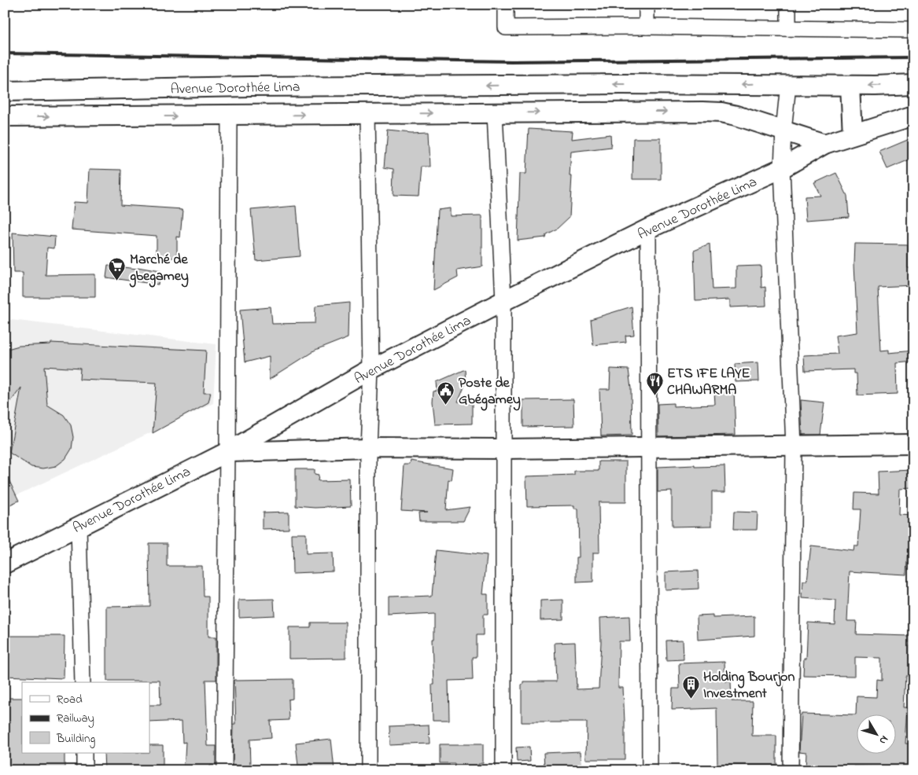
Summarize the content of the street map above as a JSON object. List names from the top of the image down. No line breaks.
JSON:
{"streets":{"main road":["Avenue Dorothée Lima"]},"places":{"supermarket":["Marché de gbegamey"],"restaurant":["ETS IFE LAYE CHAWARMA"],"public building":["Poste de Gbégamey"],"building":["Holding Bourjon Investment"]},"legend":["Road","Railway","Building"],"north":"bottom right"}
